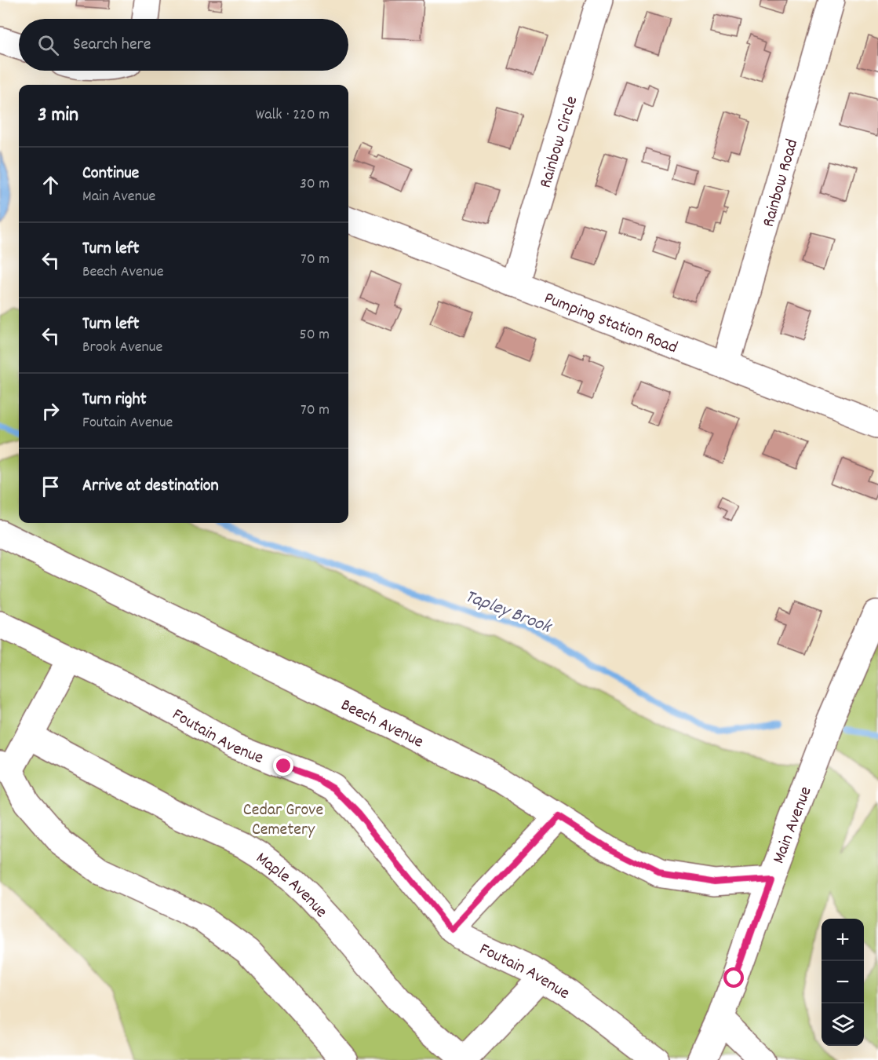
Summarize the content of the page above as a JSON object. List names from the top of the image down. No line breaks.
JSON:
{"streets":{"street":["Rainbow Circle","Rainbow Road","Pumping Station Road","Beech Avenue","Foutain Avenue","Main Avenue","Maple Avenue"]},"crossings":[["Rainbow Circle","Pumping Station Road"],["Rainbow Road","Pumping Station Road"],["Beech Avenue","Main Avenue"]],"water":["Tapley Brook"],"parks":["Cedar Grove Cemetery"],"page":{"search":"Search here","heading":["3 min","Walk · 220 m"],"list":[["Continue","Main Avenue","30 m"],["Turn left","Beech Avenue","70 m"],["Turn left","Brook Avenue","50 m"],["Turn right","Foutain Avenue","70 m"],"Arrive at destination"],"map_buttons":["+","−"]}}
